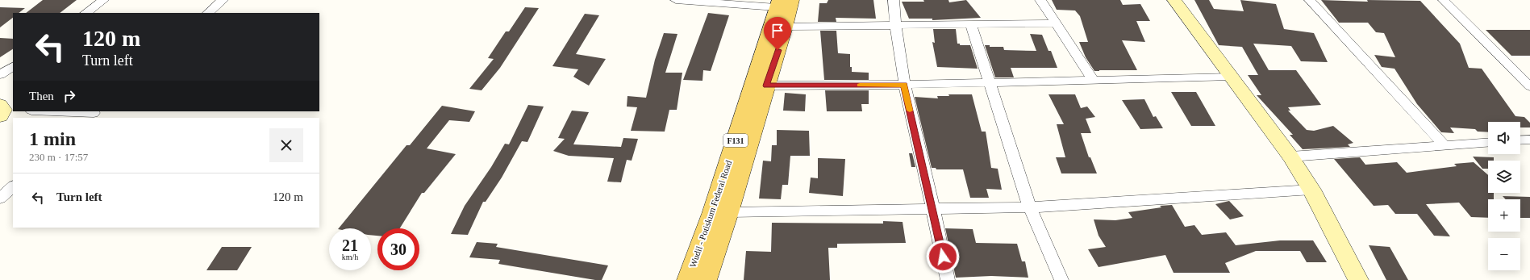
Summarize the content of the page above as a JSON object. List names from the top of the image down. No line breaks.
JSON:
{"streets":{"main road":["F131","Wudil - Potiskum Federal Road"]},"page":{"turn":["120 m","Turn left"],"then":"Then","heading":["1 min","230 m · 17:57"],"map_buttons":["+","−"],"list":[{"name":"Turn left","value":"120 m"}],"speed":"21 km/h","limit":"30"}}
